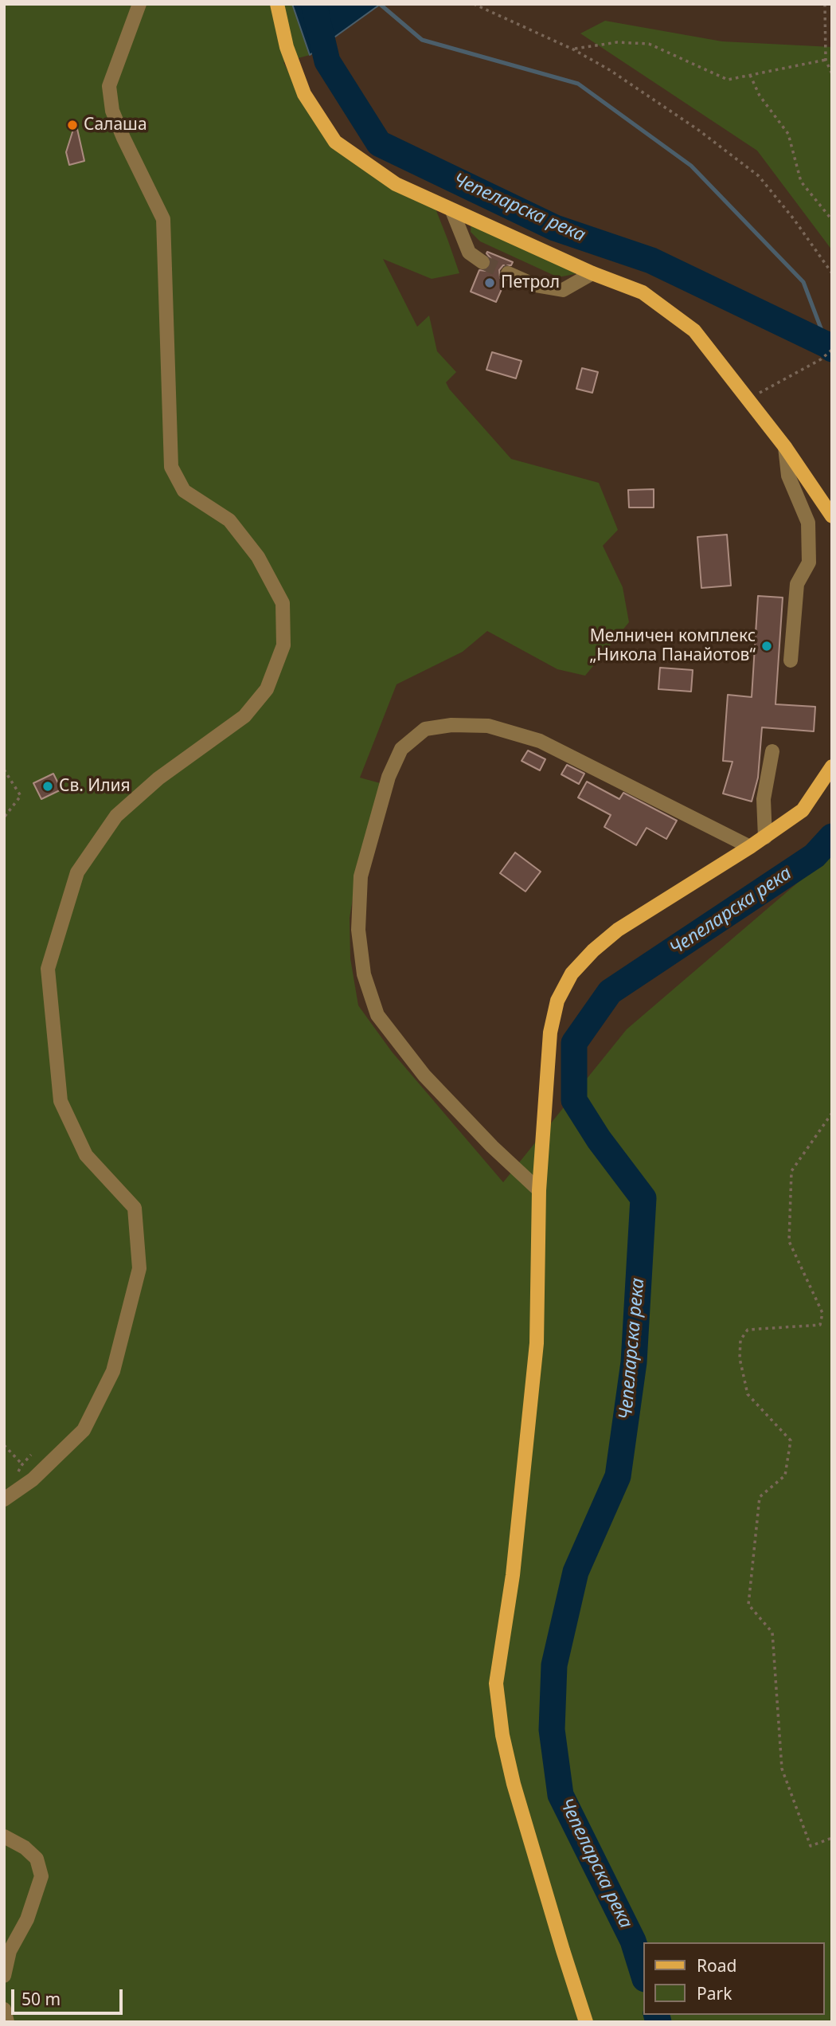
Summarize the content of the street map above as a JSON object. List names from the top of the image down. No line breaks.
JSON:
{"water":["Чепеларска река"],"places":["Салаша","Петрол","Мелничен комплекс „Никола Панайотов“","Св. Илия"],"legend":["Road","Park"],"scale_bar":"50 m"}
